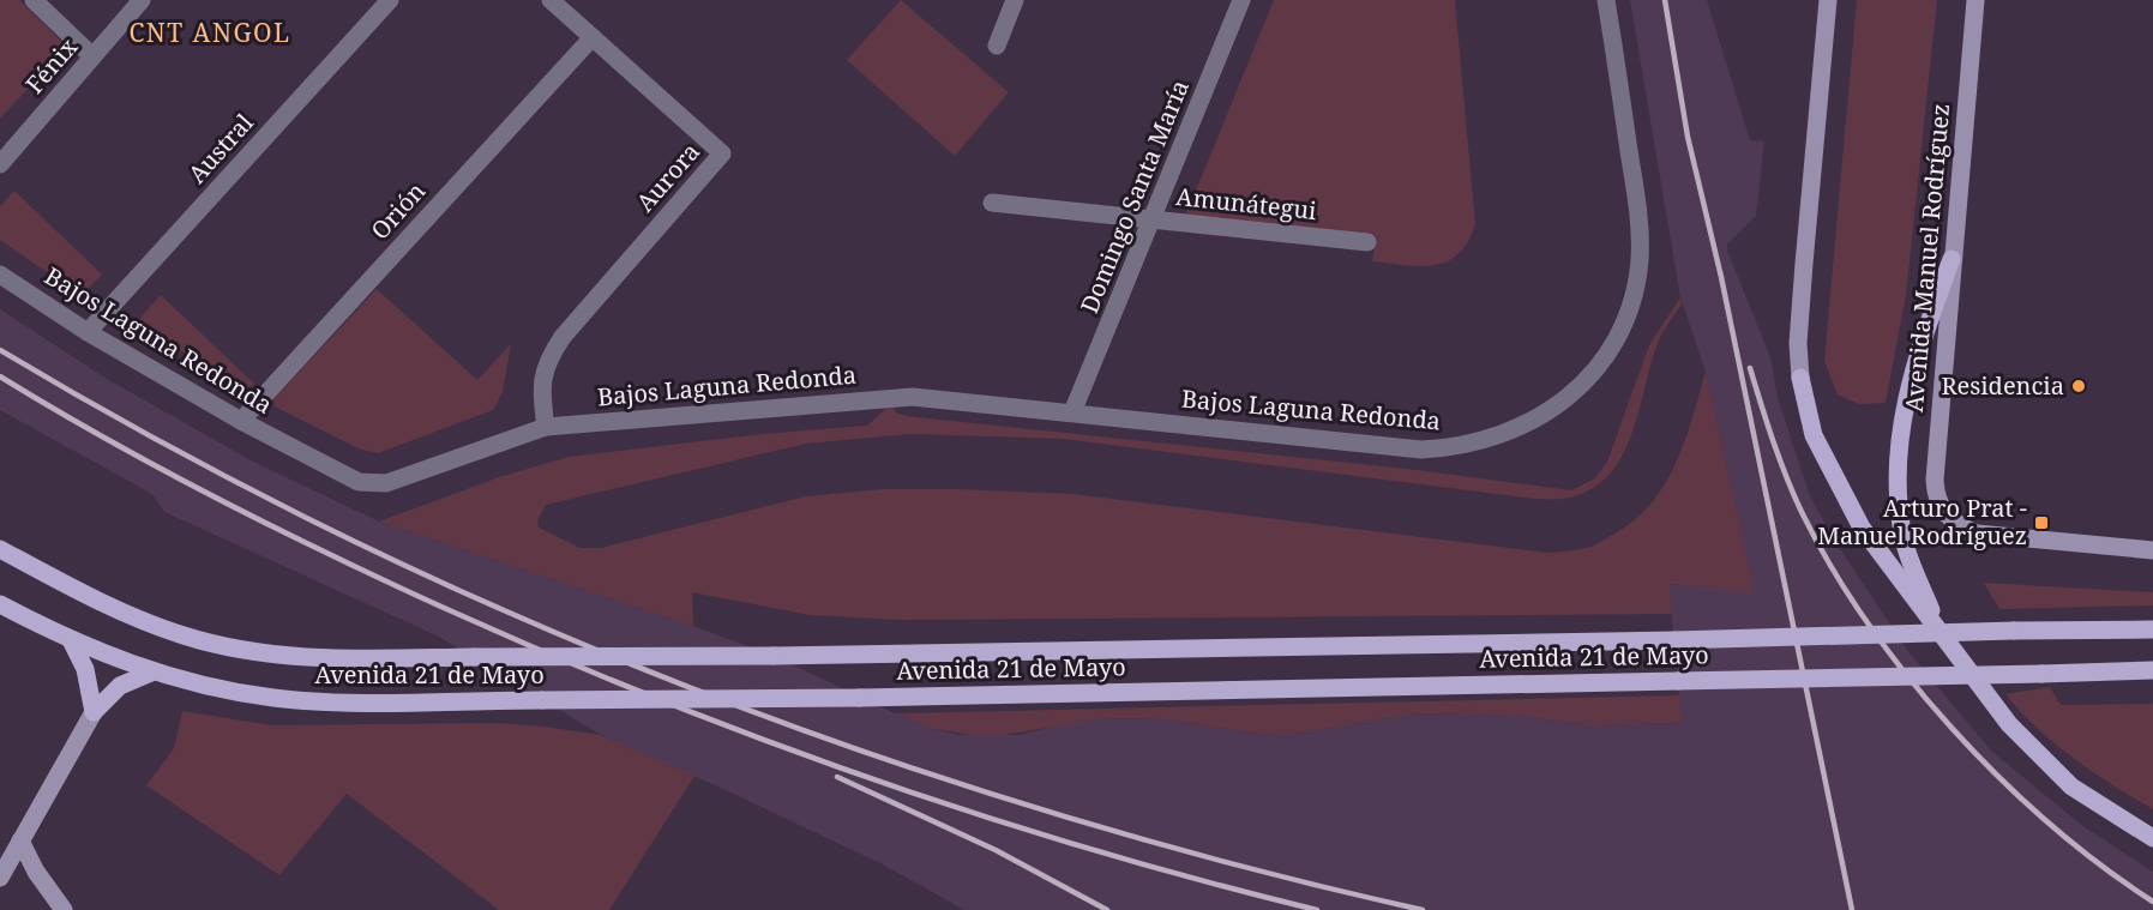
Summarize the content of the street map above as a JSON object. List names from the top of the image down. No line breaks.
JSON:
{"streets":{"main road":["Avenida Manuel Rodríguez","Avenida 21 de Mayo"],"street":["Fénix","Austral","Aurora","Domingo Santa María","Amunátegui","Orión","Bajos Laguna Redonda"]},"crossings":[["Austral","Bajos Laguna Redonda"],["Aurora","Orión"],["Aurora","Bajos Laguna Redonda"],["Domingo Santa María","Amunátegui"],["Domingo Santa María","Bajos Laguna Redonda"],["Orión","Bajos Laguna Redonda"]],"districts":["CNT ANGOL"],"places":{"other":["Residencia"],"transit":["Arturo Prat - Manuel Rodríguez"]}}
